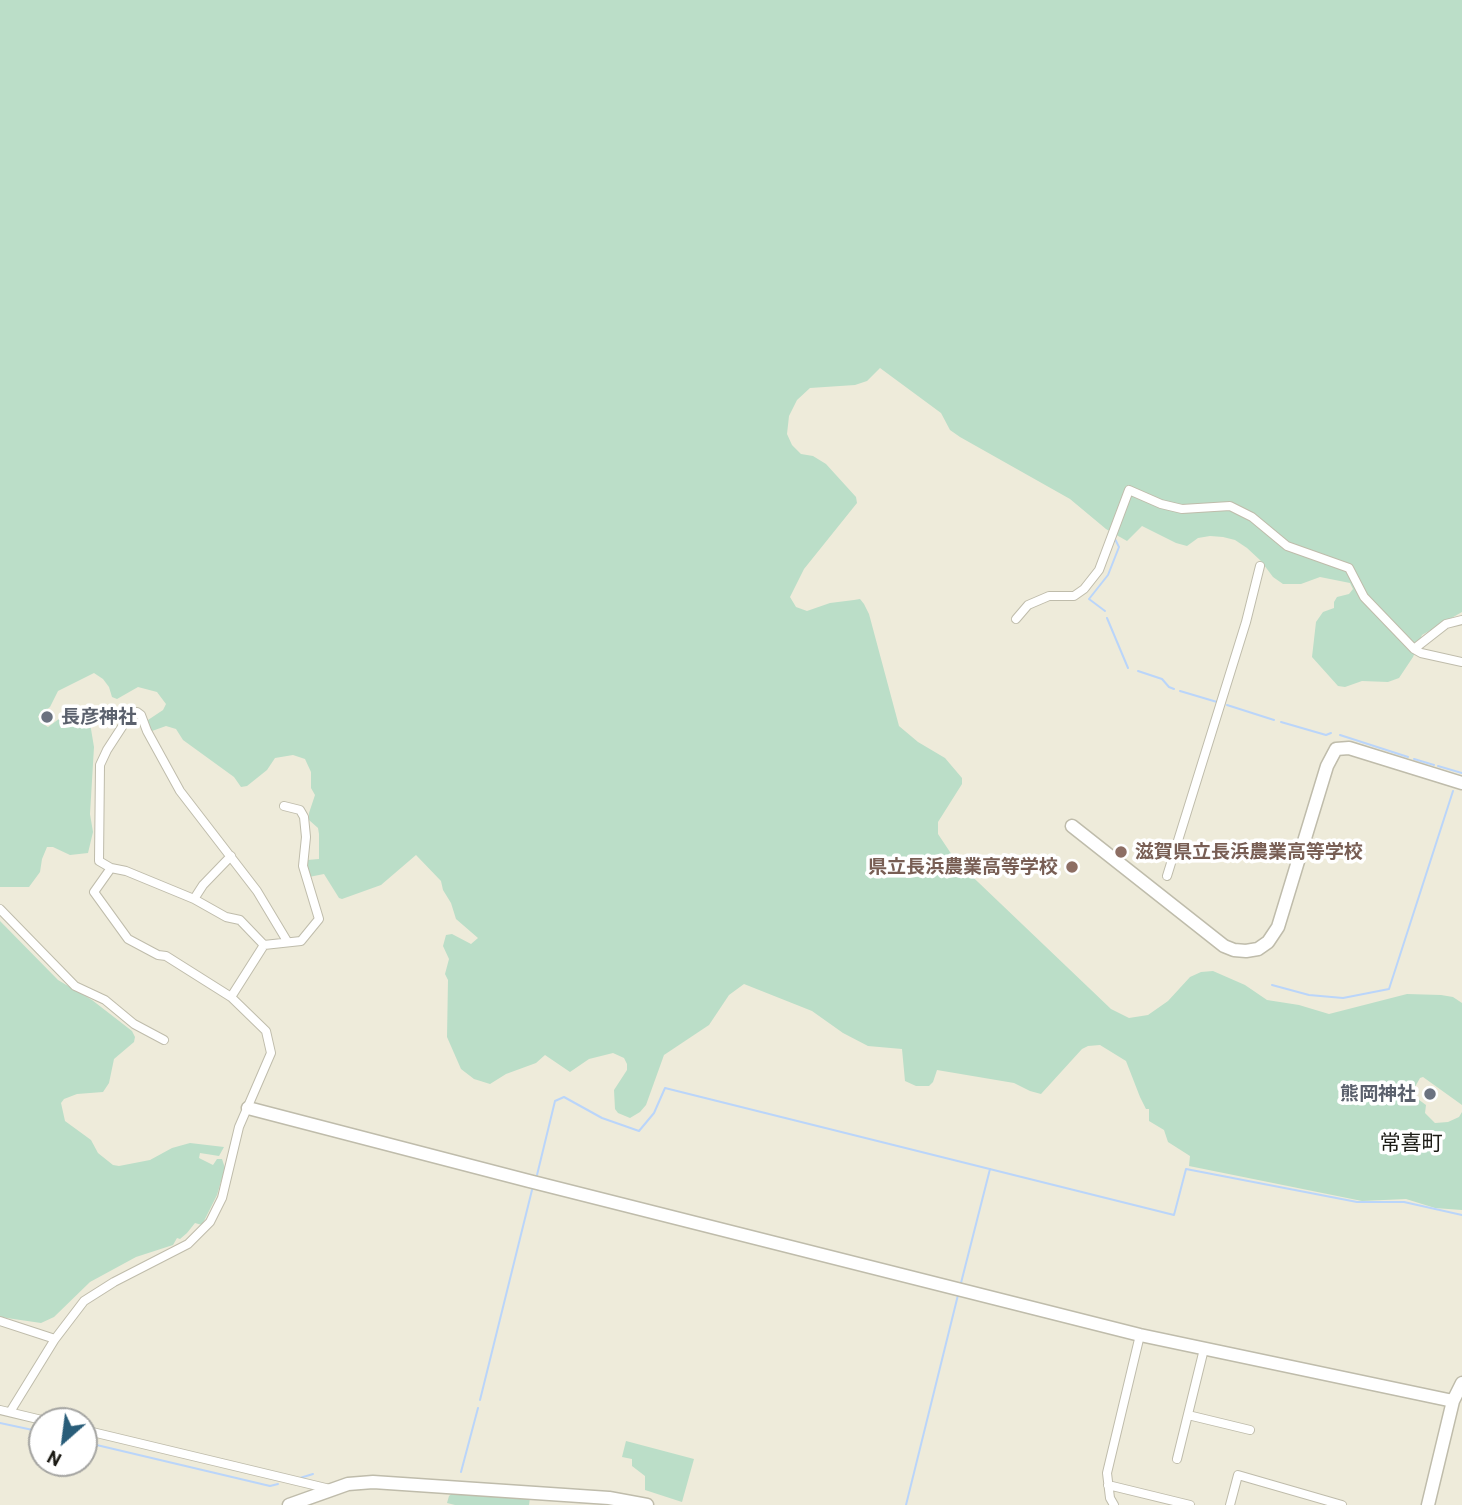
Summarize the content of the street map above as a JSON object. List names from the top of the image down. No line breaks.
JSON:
{"districts":["常喜町"],"places":["長彦神社","滋賀県立長浜農業高等学校","県立長浜農業高等学校","熊岡神社"],"north":"bottom left"}
